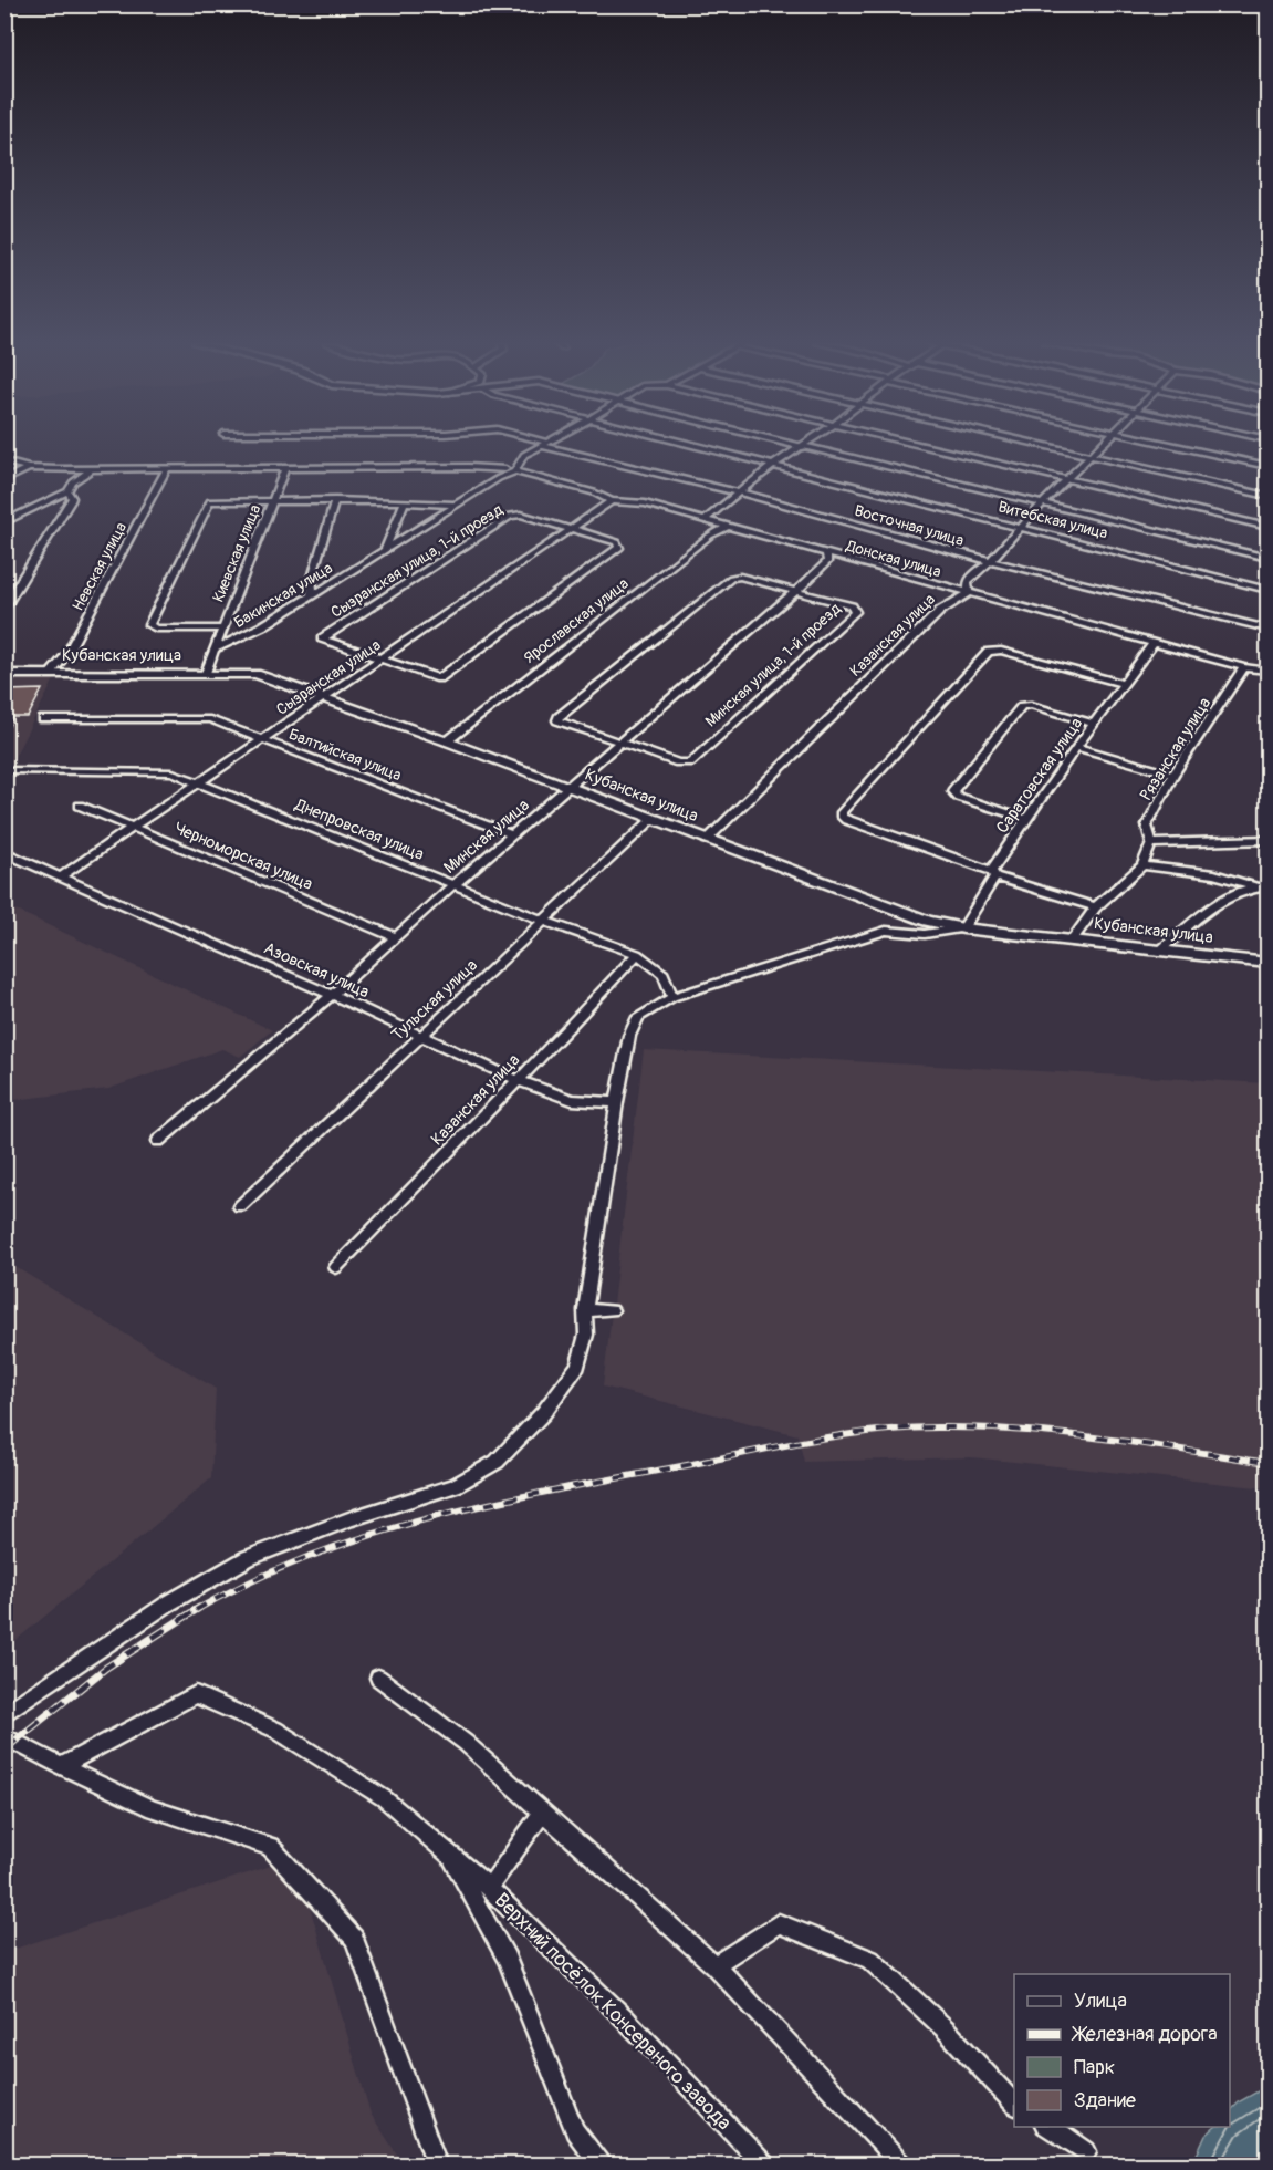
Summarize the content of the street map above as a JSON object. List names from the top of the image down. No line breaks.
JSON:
{"streets":{"street":["Витебская улица","Восточная улица","Киевская улица","Донская улица","Сызранская улица, 1-й проезд","Невская улица","Бакинская улица","Ярославская улица","Казанская улица","Кубанская улица","Минская улица, 1-й проезд","Сызранская улица","Рязанская улица","Балтийская улица","Саратовская улица","Днепровская улица","Минская улица","Черноморская улица","Азовская улица","Тульская улица","Верхний посёлок Консервного завода"]},"crossings":[["Киевская улица","Донская улица"],["Киевская улица","Бакинская улица"],["Донская улица","Невская улица"],["Донская улица","Бакинская улица"],["Донская улица","Ярославская улица"],["Донская улица","Казанская улица"],["Донская улица","Сызранская улица"],["Донская улица","Рязанская улица"],["Донская улица","Саратовская улица"],["Донская улица","Минская улица"],["Сызранская улица, 1-й проезд","Сызранская улица"],["Невская улица","Кубанская улица"],["Ярославская улица","Кубанская улица"],["Казанская улица","Кубанская улица"],["Казанская улица","Днепровская улица"],["Казанская улица","Азовская улица"],["Кубанская улица","Сызранская улица"],["Кубанская улица","Рязанская улица"],["Кубанская улица","Саратовская улица"],["Кубанская улица","Минская улица"],["Кубанская улица","Тульская улица"],["Минская улица, 1-й проезд","Минская улица"],["Сызранская улица","Балтийская улица"],["Сызранская улица","Днепровская улица"],["Сызранская улица","Черноморская улица"],["Сызранская улица","Азовская улица"],["Балтийская улица","Минская улица"],["Днепровская улица","Минская улица"],["Днепровская улица","Тульская улица"],["Минская улица","Черноморская улица"],["Минская улица","Азовская улица"],["Азовская улица","Тульская улица"]],"legend":["Улица","Железная дорога","Парк","Здание"]}
